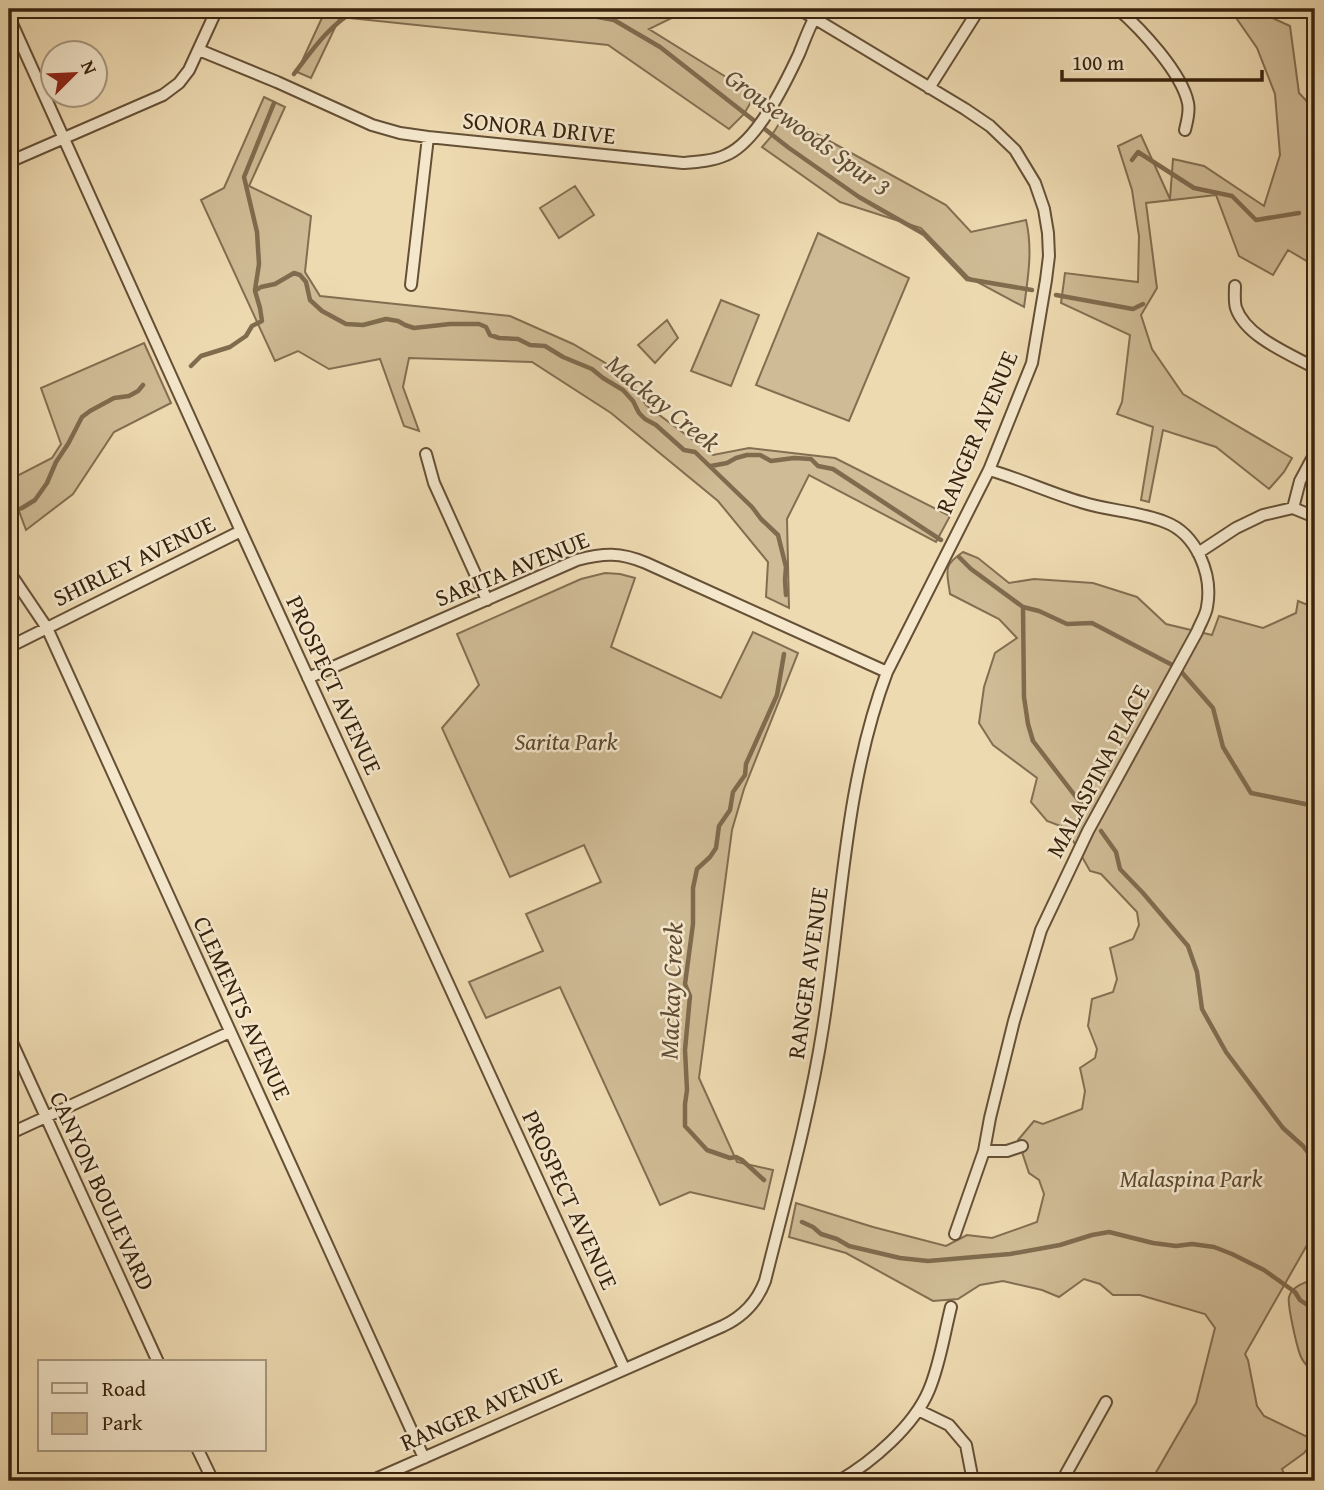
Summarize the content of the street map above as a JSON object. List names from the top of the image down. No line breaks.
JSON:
{"streets":{"street":["SONORA DRIVE","RANGER AVENUE","SHIRLEY AVENUE","SARITA AVENUE","PROSPECT AVENUE","MALASPINA PLACE","CLEMENTS AVENUE","CANYON BOULEVARD"]},"crossings":[["SONORA DRIVE","RANGER AVENUE"],["RANGER AVENUE","SARITA AVENUE"],["RANGER AVENUE","PROSPECT AVENUE"],["RANGER AVENUE","MALASPINA PLACE"],["RANGER AVENUE","CLEMENTS AVENUE"],["SHIRLEY AVENUE","PROSPECT AVENUE"],["SHIRLEY AVENUE","CLEMENTS AVENUE"],["SARITA AVENUE","PROSPECT AVENUE"]],"water":["Grousewoods Spur 3","Mackay Creek"],"parks":["Sarita Park","Malaspina Park"],"legend":["Road","Park"],"scale_bar":"100 m","north":"top right"}
